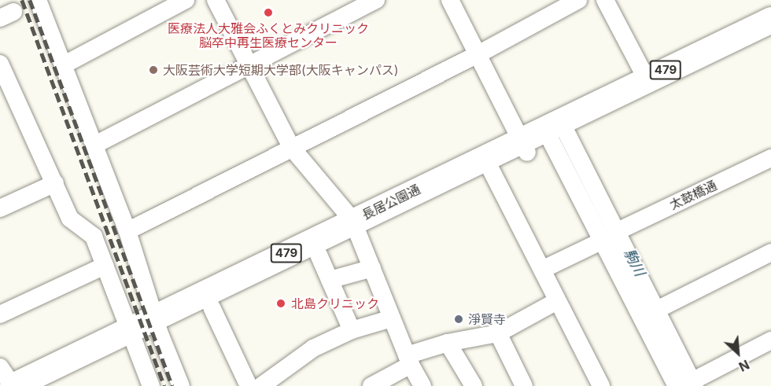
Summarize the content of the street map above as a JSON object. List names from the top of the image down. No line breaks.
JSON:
{"streets":{"highway":["479","長居公園通"],"street":["太鼓橋通"]},"water":["駒川"],"places":["医療法人大雅会ふくとみクリニック 脳卒中再生医療センター","大阪芸術大学短期大学部(大阪キャンパス)","北島クリニック","淨賢寺"],"north":"bottom right"}
